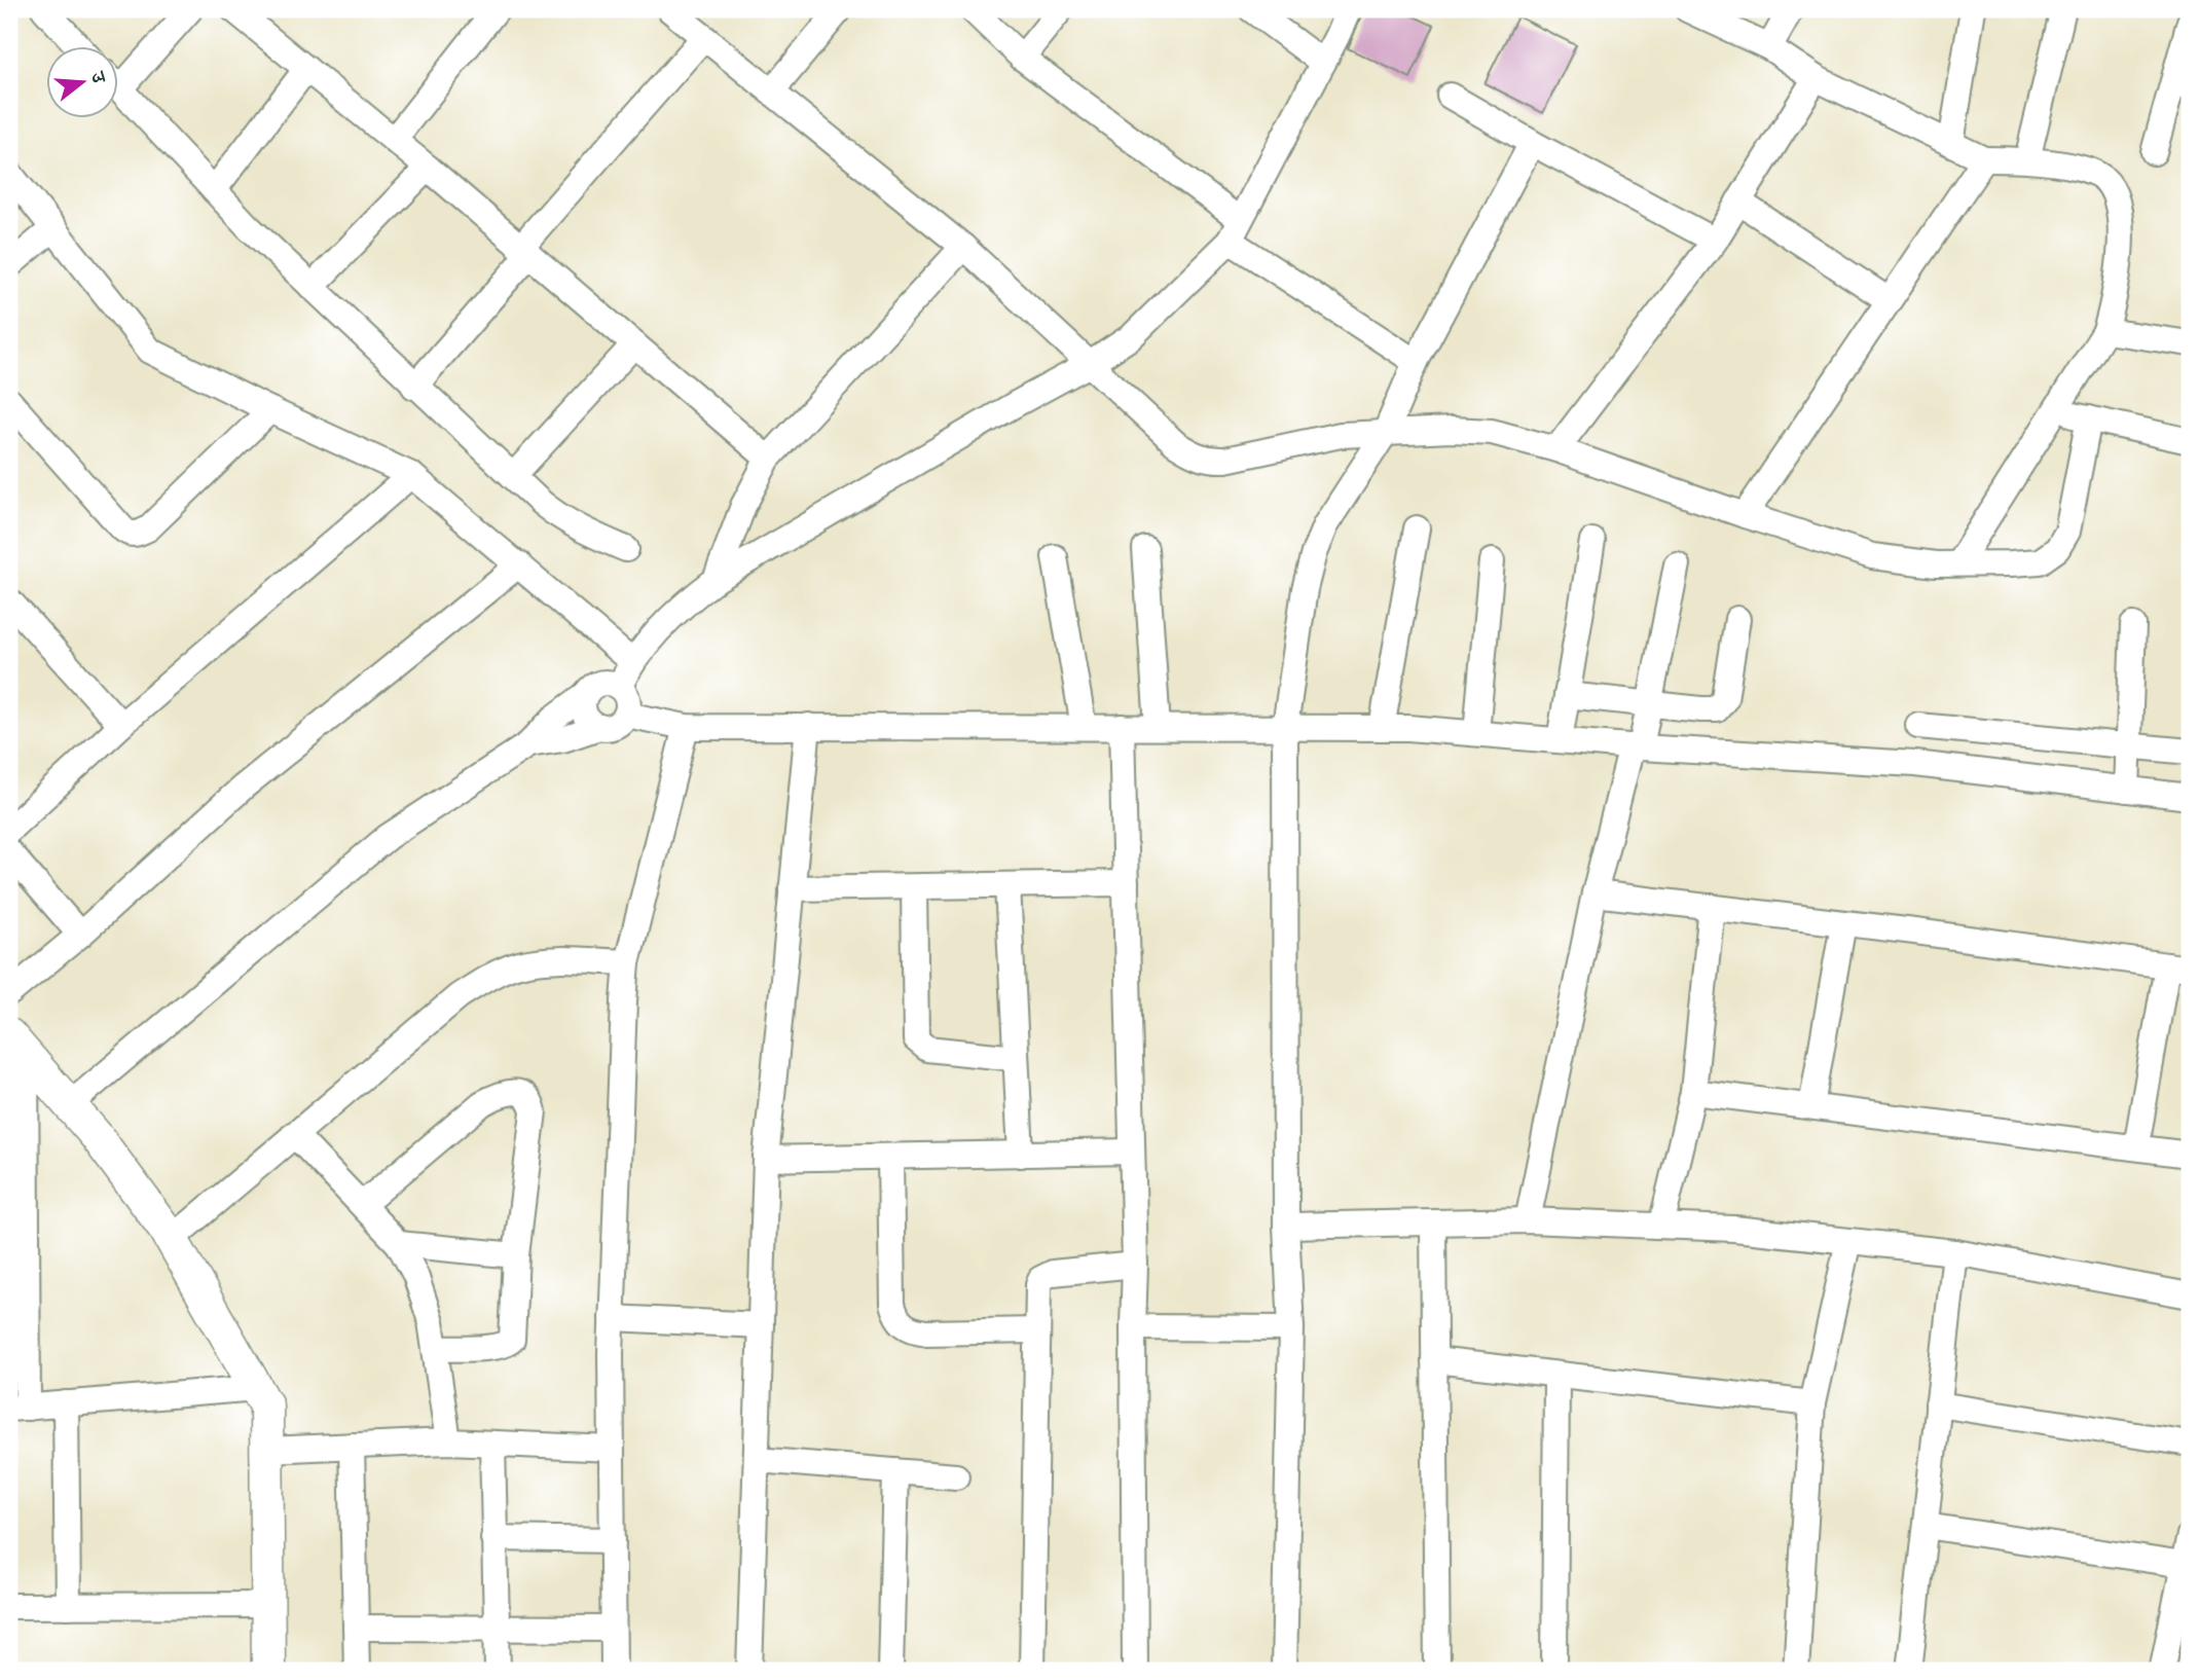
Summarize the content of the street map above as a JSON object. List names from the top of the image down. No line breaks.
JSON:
{"north":"right"}
